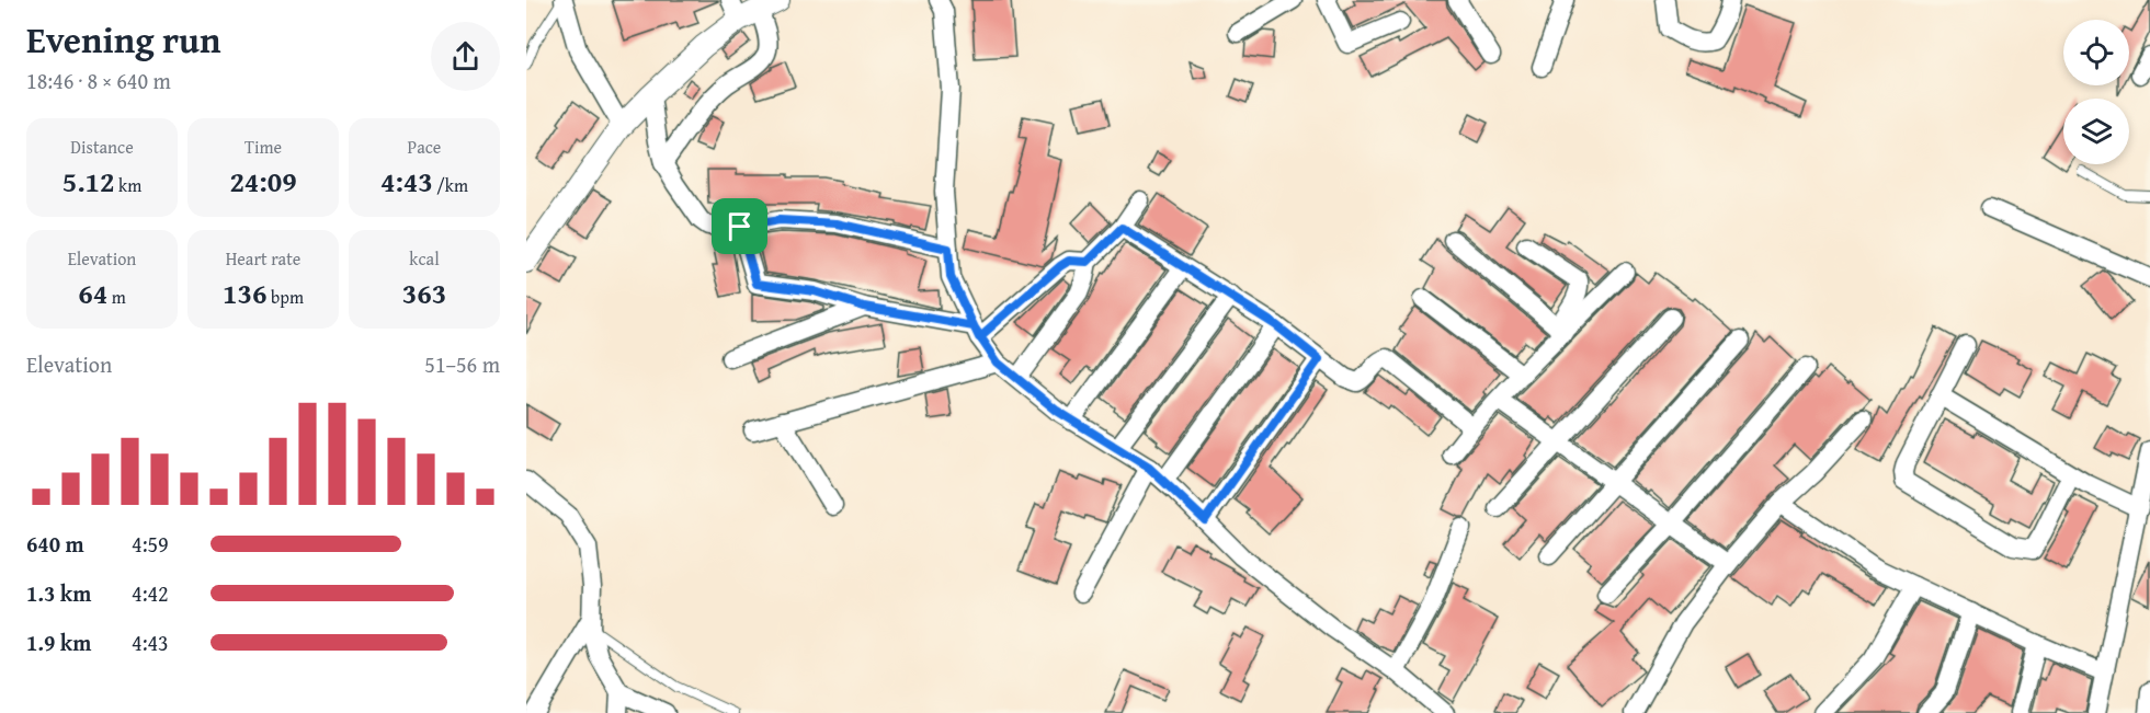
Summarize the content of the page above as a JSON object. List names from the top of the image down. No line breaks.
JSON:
{"page":{"heading":["Evening run","18:46 · 8 × 640 m"],"stats":[["Distance","5.12 km"],["Time","24:09"],["Pace","4:43 /km"],["Elevation","64 m"],["Heart rate","136 bpm"],["kcal","363"]],"chart":["Elevation","51–56 m"],"list":[{"name":"640 m","note":"4:59"},{"name":"1.3 km","note":"4:42"},{"name":"1.9 km","note":"4:43"}]}}
